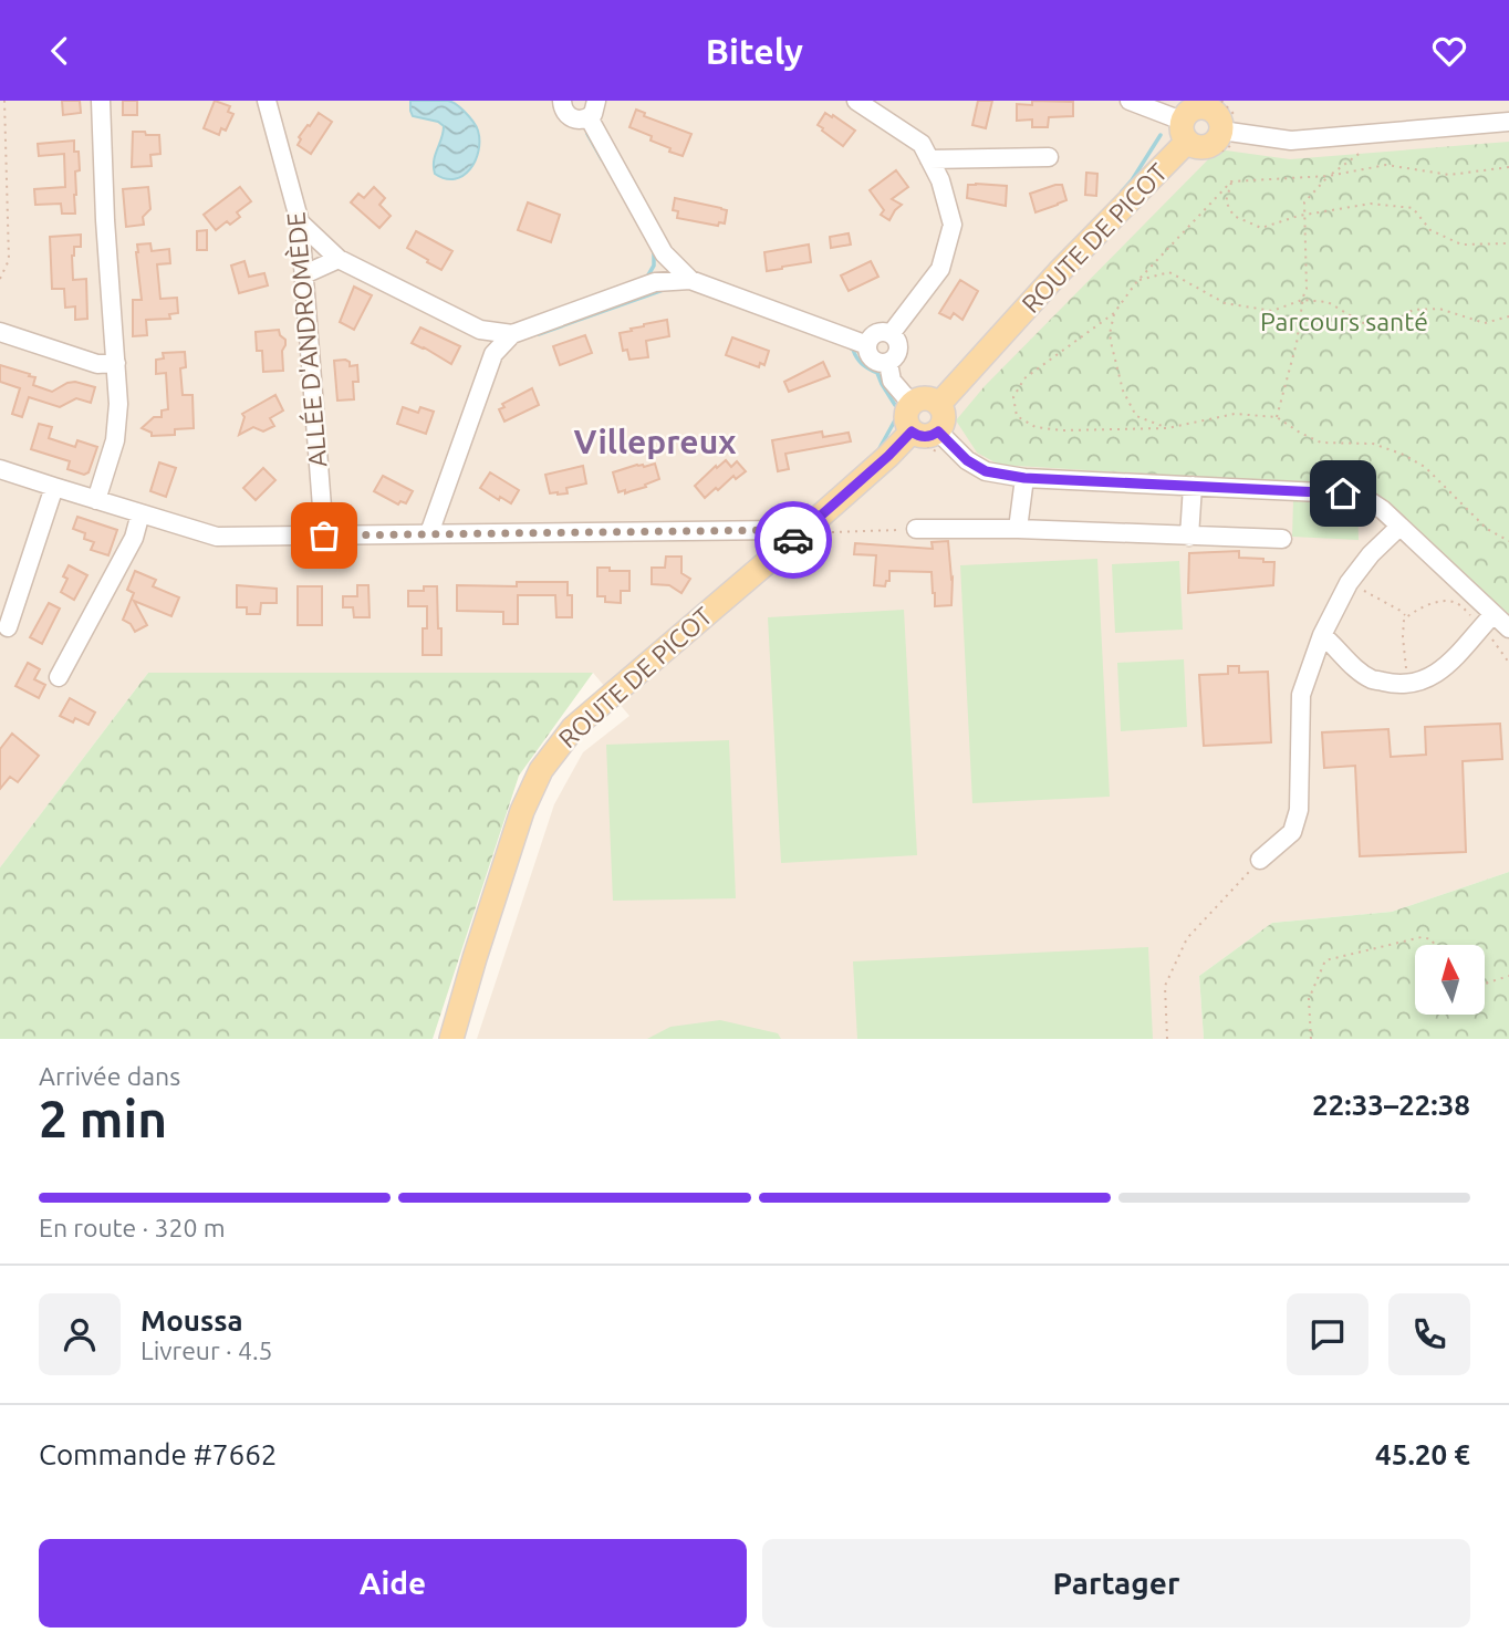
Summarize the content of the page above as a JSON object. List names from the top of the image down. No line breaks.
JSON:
{"streets":{"main road":["ROUTE DE PICOT"],"street":["ALLÉE D'ANDROMÈDE"]},"districts":["Villepreux"],"parks":["Parcours santé"],"north":"top","page":{"header":"Bitely","heading":["2 min","Arrivée dans","22:33–22:38"],"panel":["Moussa","Livreur · 4.5","Commande #7662","45.20 €"],"bar":"En route · 320 m","buttons":["Aide","Partager"]}}
